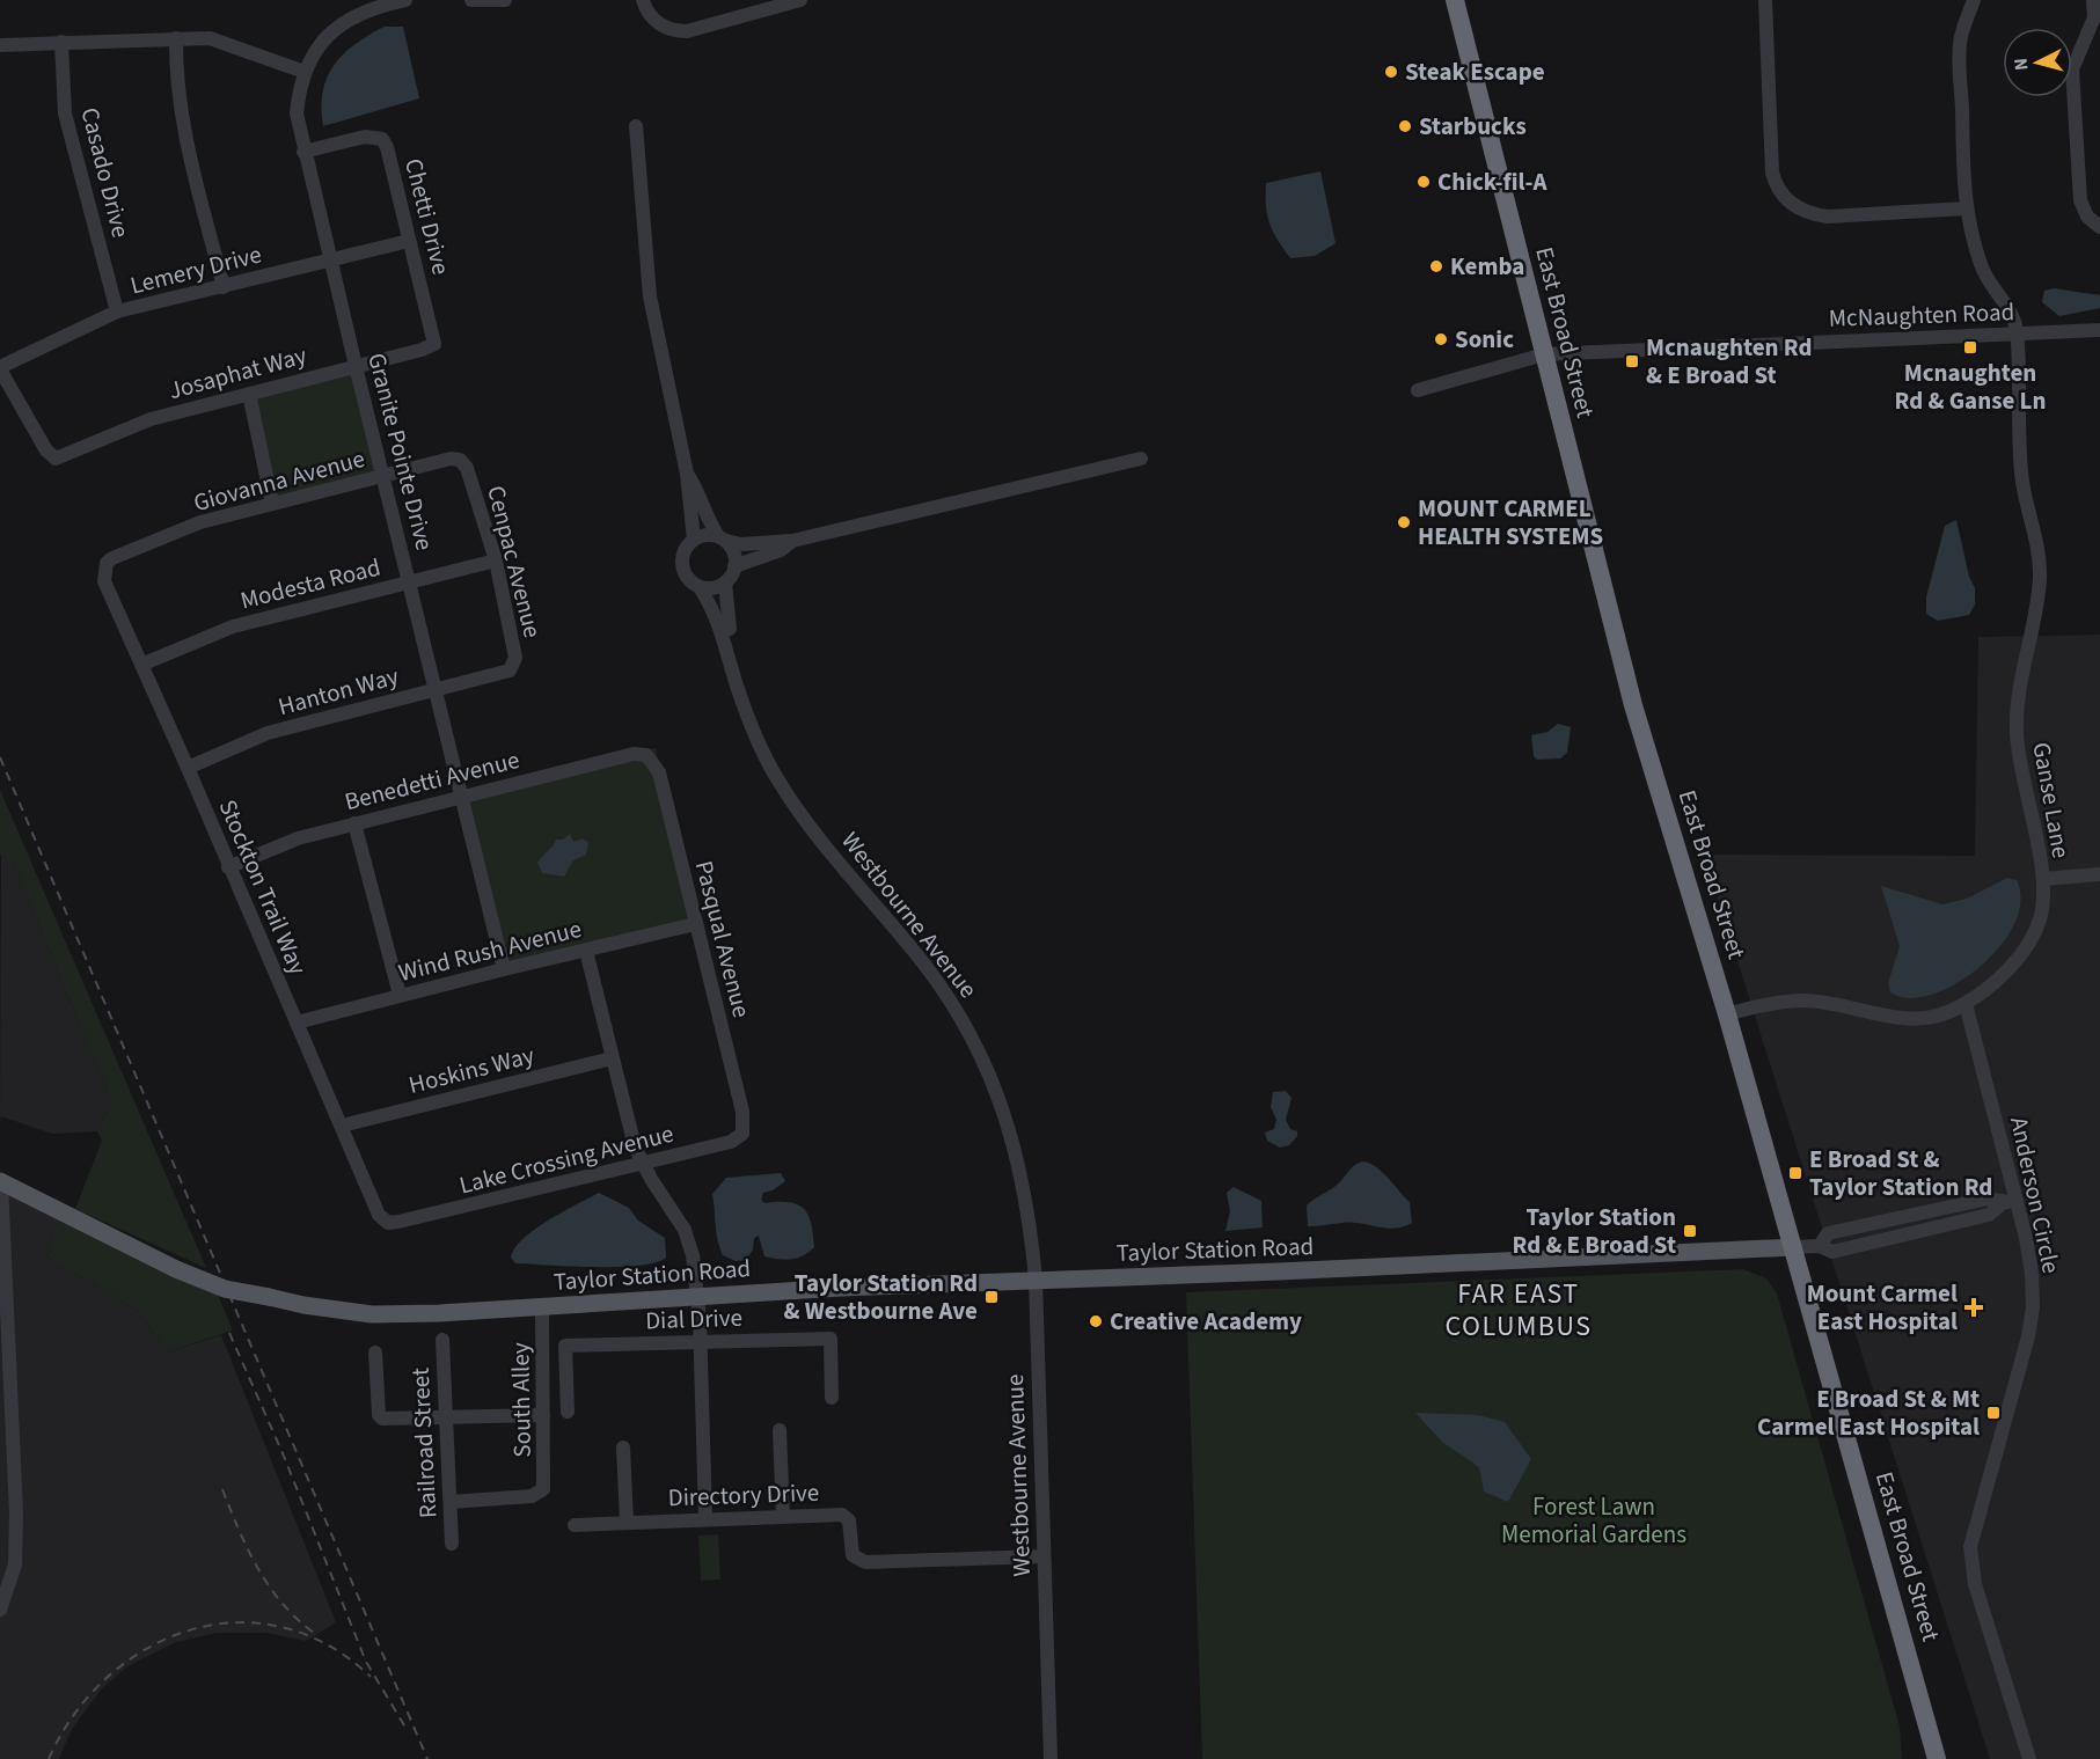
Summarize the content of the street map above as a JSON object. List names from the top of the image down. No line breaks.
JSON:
{"streets":{"highway":["East Broad Street"],"main road":["Taylor Station Road"],"street":["Casado Drive","Chetti Drive","Lemery Drive","McNaughten Road","Josaphat Way","Granite Pointe Drive","Giovanna Avenue","Cenpac Avenue","Modesta Road","Hanton Way","Benedetti Avenue","Ganse Lane","Stockton Trail Way","Westbourne Avenue","Pasqual Avenue","Wind Rush Avenue","Hoskins Way","Lake Crossing Avenue","Anderson Circle","Dial Drive","South Alley","Railroad Street","Directory Drive"]},"crossings":[["Casado Drive","Lemery Drive"],["Chetti Drive","Lemery Drive"],["Chetti Drive","Josaphat Way"],["Chetti Drive","Granite Pointe Drive"],["Lemery Drive","Josaphat Way"],["Lemery Drive","Granite Pointe Drive"],["McNaughten Road","East Broad Street"],["McNaughten Road","Ganse Lane"],["East Broad Street","Ganse Lane"],["East Broad Street","Taylor Station Road"],["Josaphat Way","Granite Pointe Drive"],["Granite Pointe Drive","Giovanna Avenue"],["Granite Pointe Drive","Modesta Road"],["Granite Pointe Drive","Hanton Way"],["Granite Pointe Drive","Benedetti Avenue"],["Granite Pointe Drive","Wind Rush Avenue"],["Giovanna Avenue","Cenpac Avenue"],["Giovanna Avenue","Stockton Trail Way"],["Cenpac Avenue","Modesta Road"],["Cenpac Avenue","Hanton Way"],["Modesta Road","Stockton Trail Way"],["Hanton Way","Stockton Trail Way"],["Benedetti Avenue","Stockton Trail Way"],["Benedetti Avenue","Pasqual Avenue"],["Ganse Lane","Anderson Circle"],["Stockton Trail Way","Wind Rush Avenue"],["Stockton Trail Way","Hoskins Way"],["Stockton Trail Way","Lake Crossing Avenue"],["Westbourne Avenue","Taylor Station Road"],["Westbourne Avenue","Directory Drive"],["Pasqual Avenue","Wind Rush Avenue"],["Pasqual Avenue","Lake Crossing Avenue"],["Taylor Station Road","South Alley"],["South Alley","Railroad Street"]],"districts":["FAR EAST COLUMBUS"],"parks":["Forest Lawn Memorial Gardens"],"places":{"other":["Steak Escape","Starbucks","Chick-fil-A","Kemba","Sonic","MOUNT CARMEL HEALTH SYSTEMS","Creative Academy"],"transit":["Mcnaughten Rd & Ganse Ln","Mcnaughten Rd & E Broad St","E Broad St & Taylor Station Rd","Taylor Station Rd & E Broad St","Taylor Station Rd & Westbourne Ave","E Broad St & Mt Carmel East Hospital"],"health":["Mount Carmel East Hospital"]},"north":"left"}
